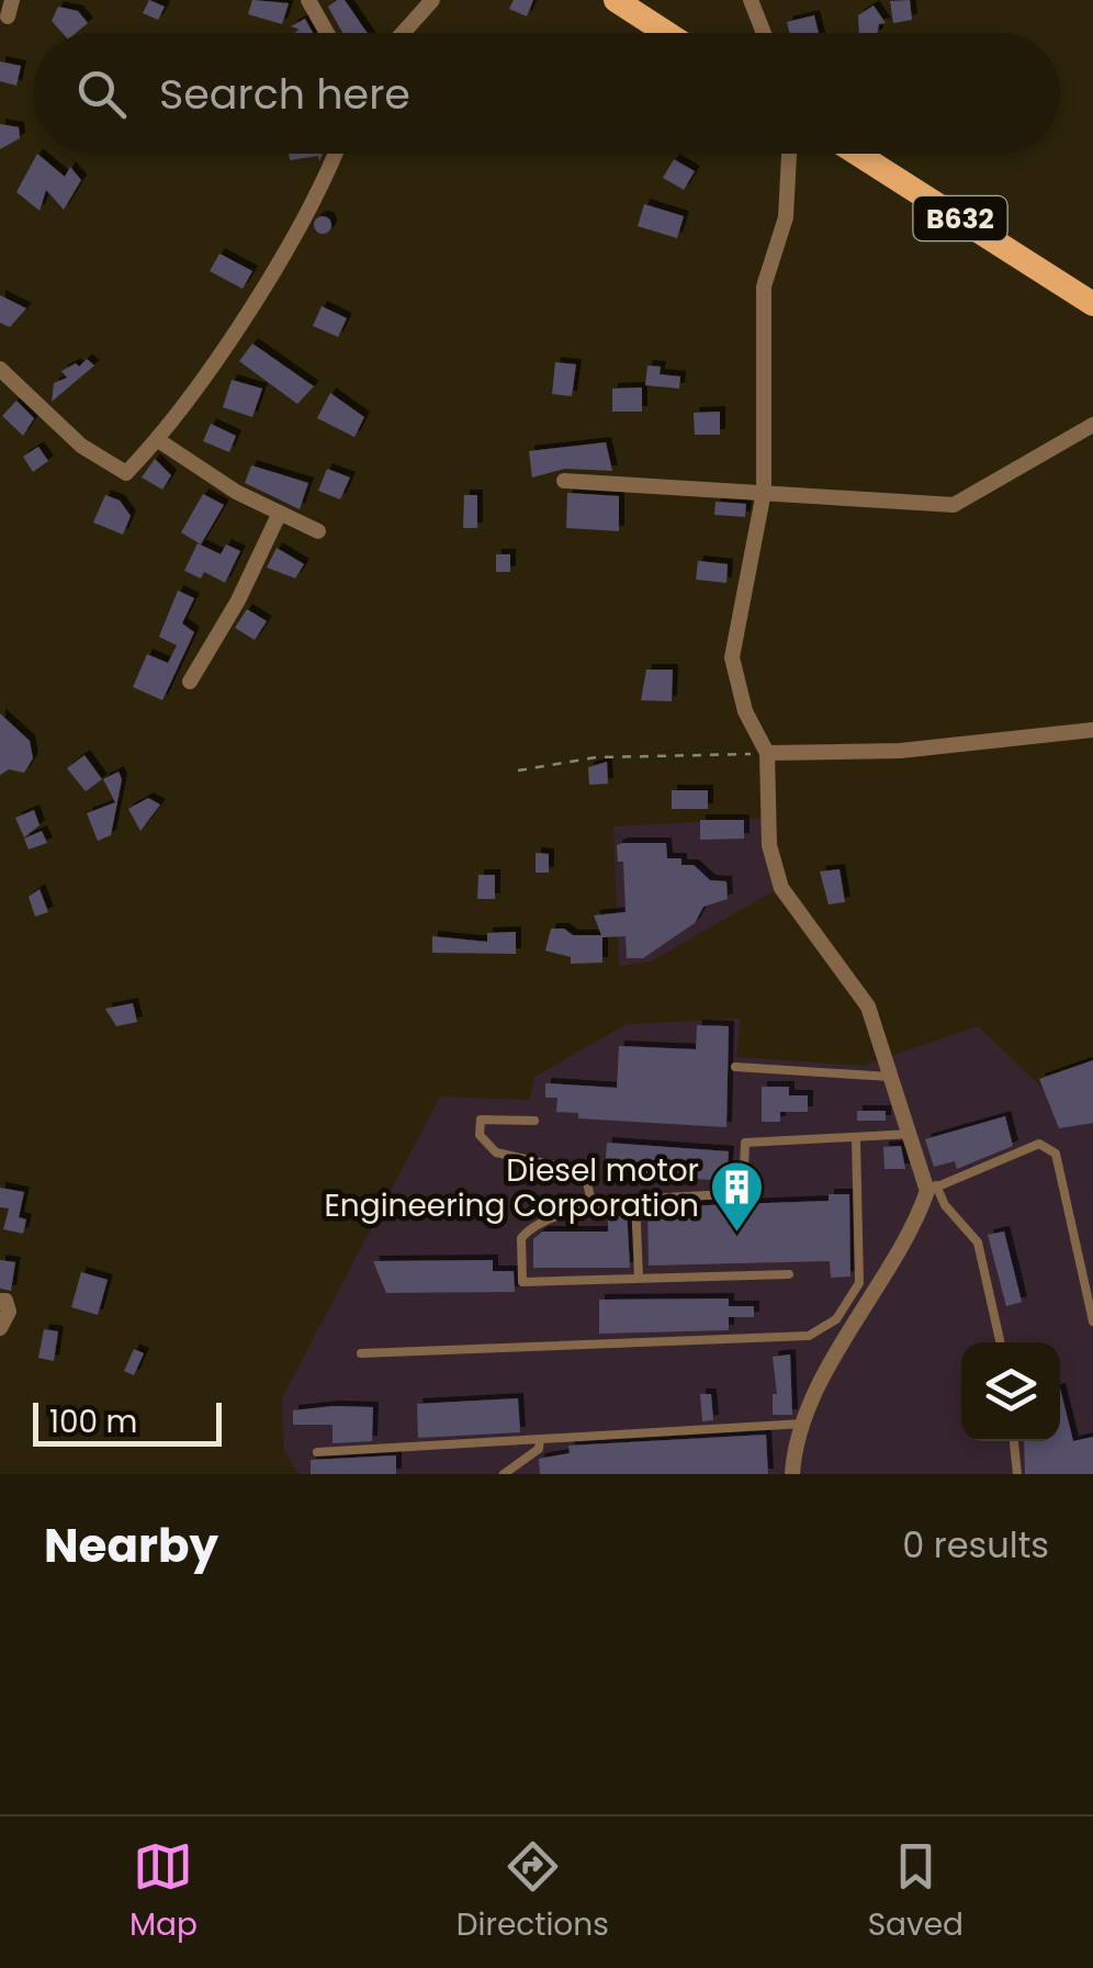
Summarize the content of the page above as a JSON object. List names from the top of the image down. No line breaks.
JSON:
{"streets":{"main road":["B632"]},"places":{"building":["Diesel motor Engineering Corporation"]},"scale_bar":"100 m","page":{"search":"Search here","scale":"100 m","heading":["Nearby","0 results"],"nav":["Map","Directions","Saved"]}}
